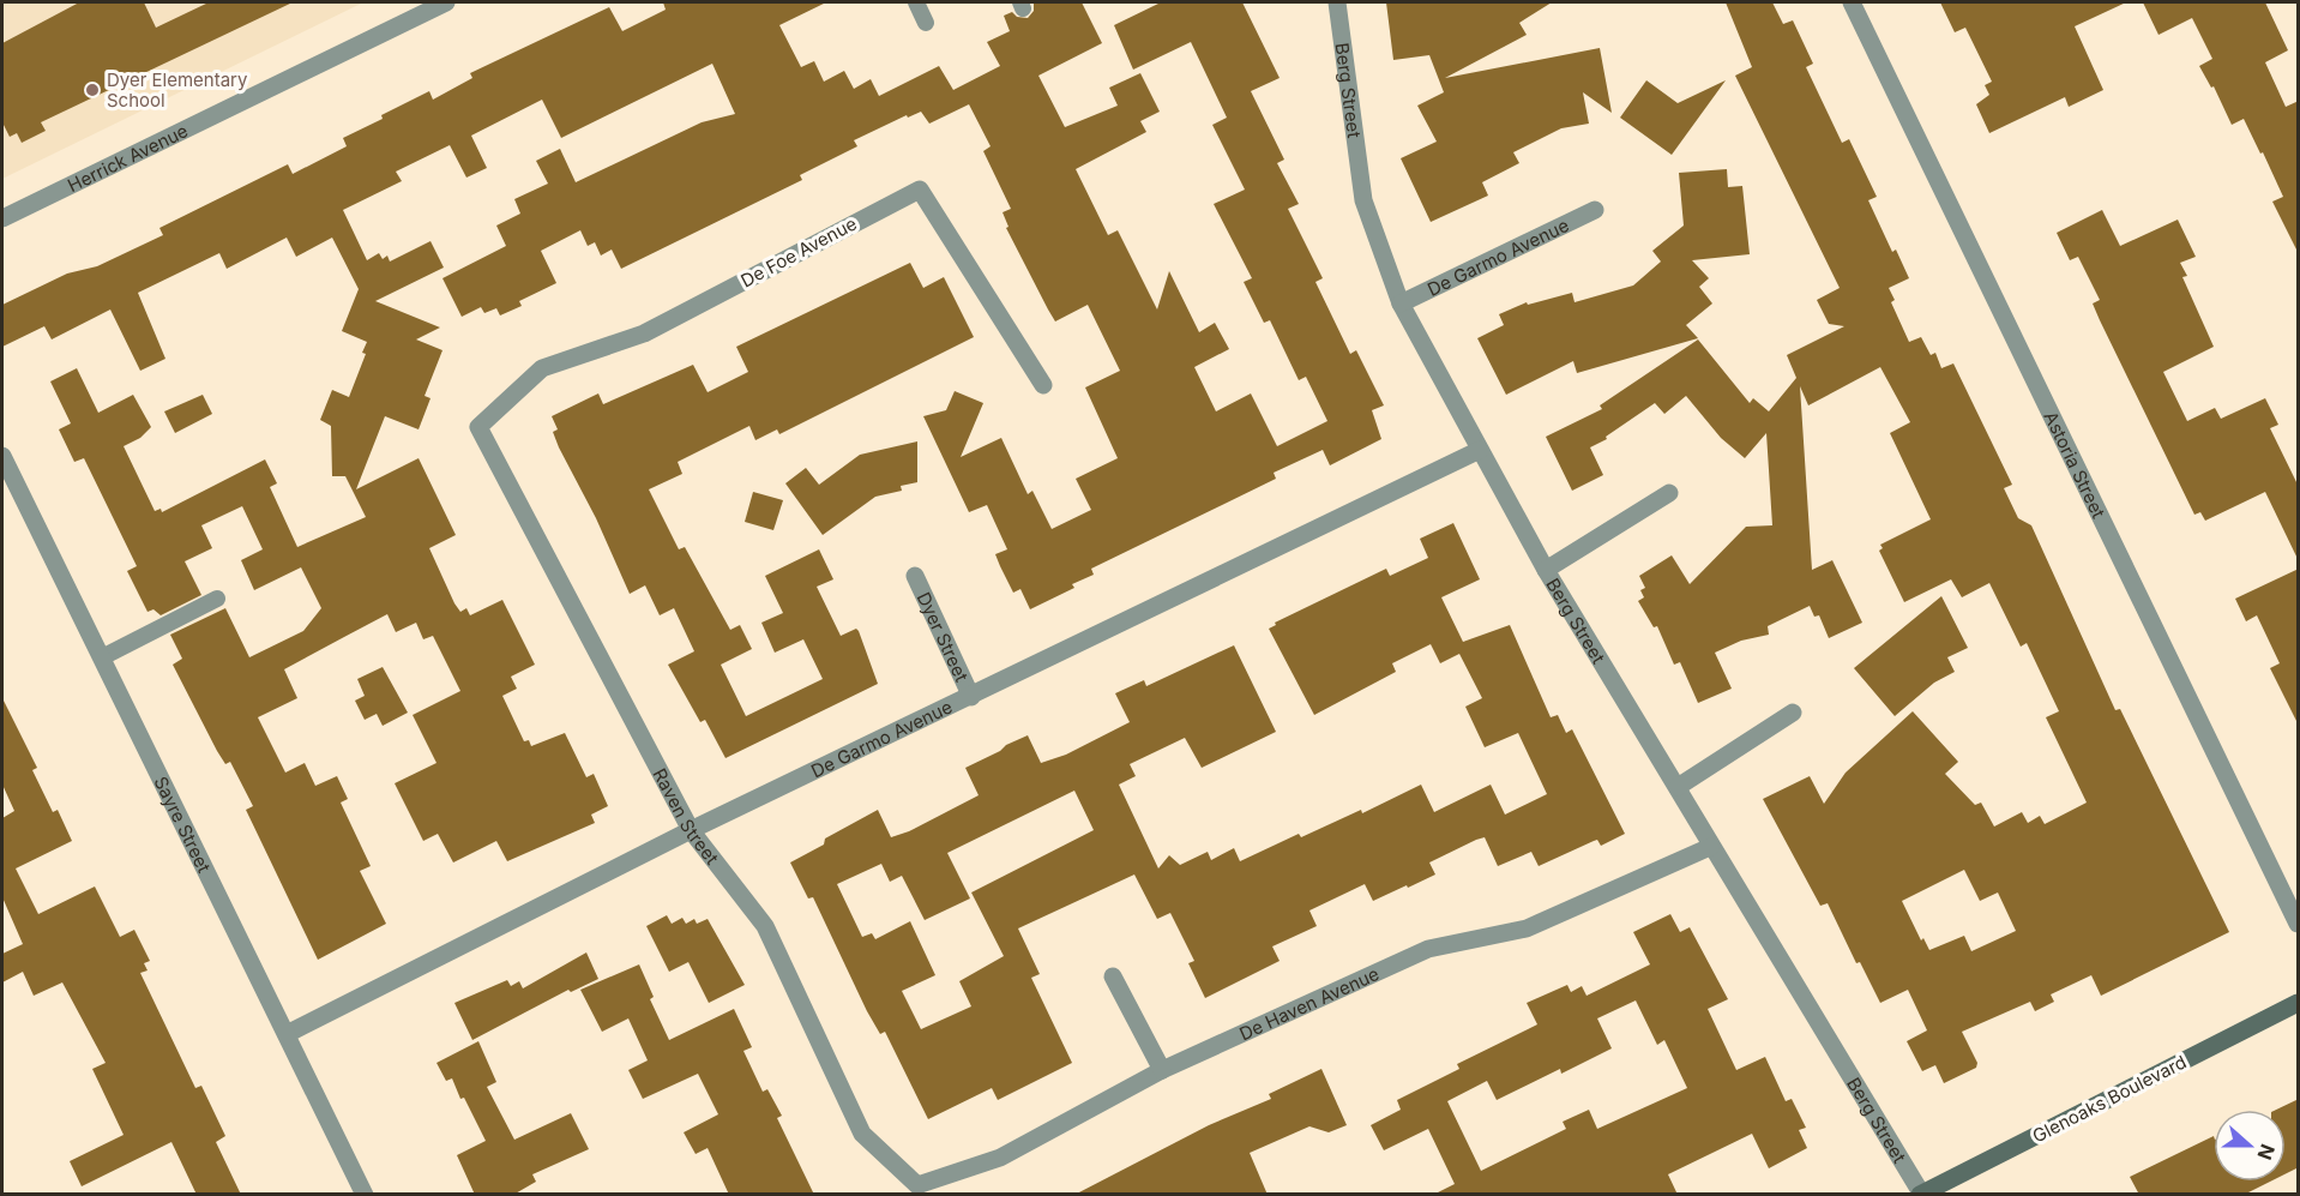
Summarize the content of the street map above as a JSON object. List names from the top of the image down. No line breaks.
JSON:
{"streets":{"main road":["Glenoaks Boulevard"],"street":["Berg Street","Herrick Avenue","De Foe Avenue","De Garmo Avenue","Astoria Street","Dyer Street","Raven Street","Sayre Street","De Haven Avenue"]},"crossings":[["Berg Street","De Garmo Avenue"],["Berg Street","De Haven Avenue"],["Berg Street","Glenoaks Boulevard"],["De Foe Avenue","Raven Street"],["De Garmo Avenue","Dyer Street"],["De Garmo Avenue","Raven Street"],["De Garmo Avenue","Sayre Street"],["Raven Street","De Haven Avenue"]],"places":["Dyer Elementary School"],"north":"right"}
